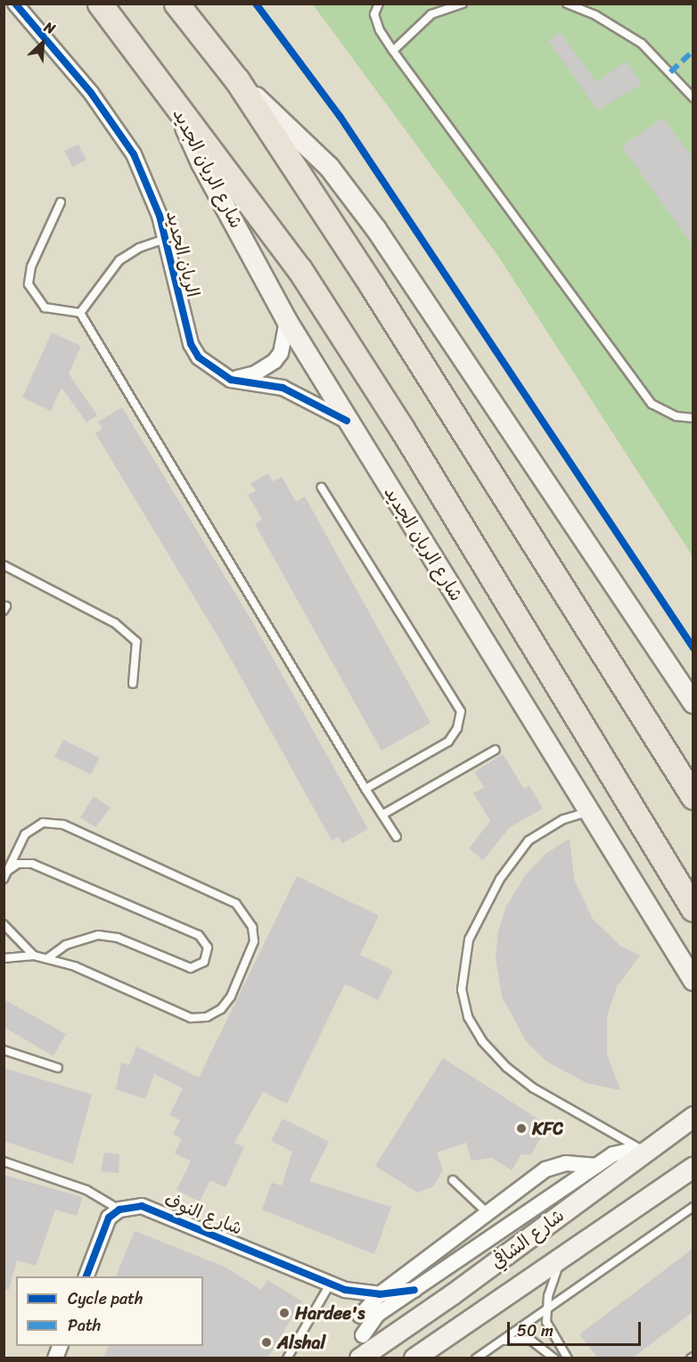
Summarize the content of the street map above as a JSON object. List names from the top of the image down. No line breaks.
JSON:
{"streets":{"highway":["شارع الريان الجديد"],"main road":["شارع الشافي"],"street":["الريان الجديد","شارع النوف"]},"crossings":[["شارع الريان الجديد","الريان الجديد"]],"places":["KFC","Hardee's","Alshal"],"legend":["Cycle path","Path"],"scale_bar":"50 m","north":"top right"}
